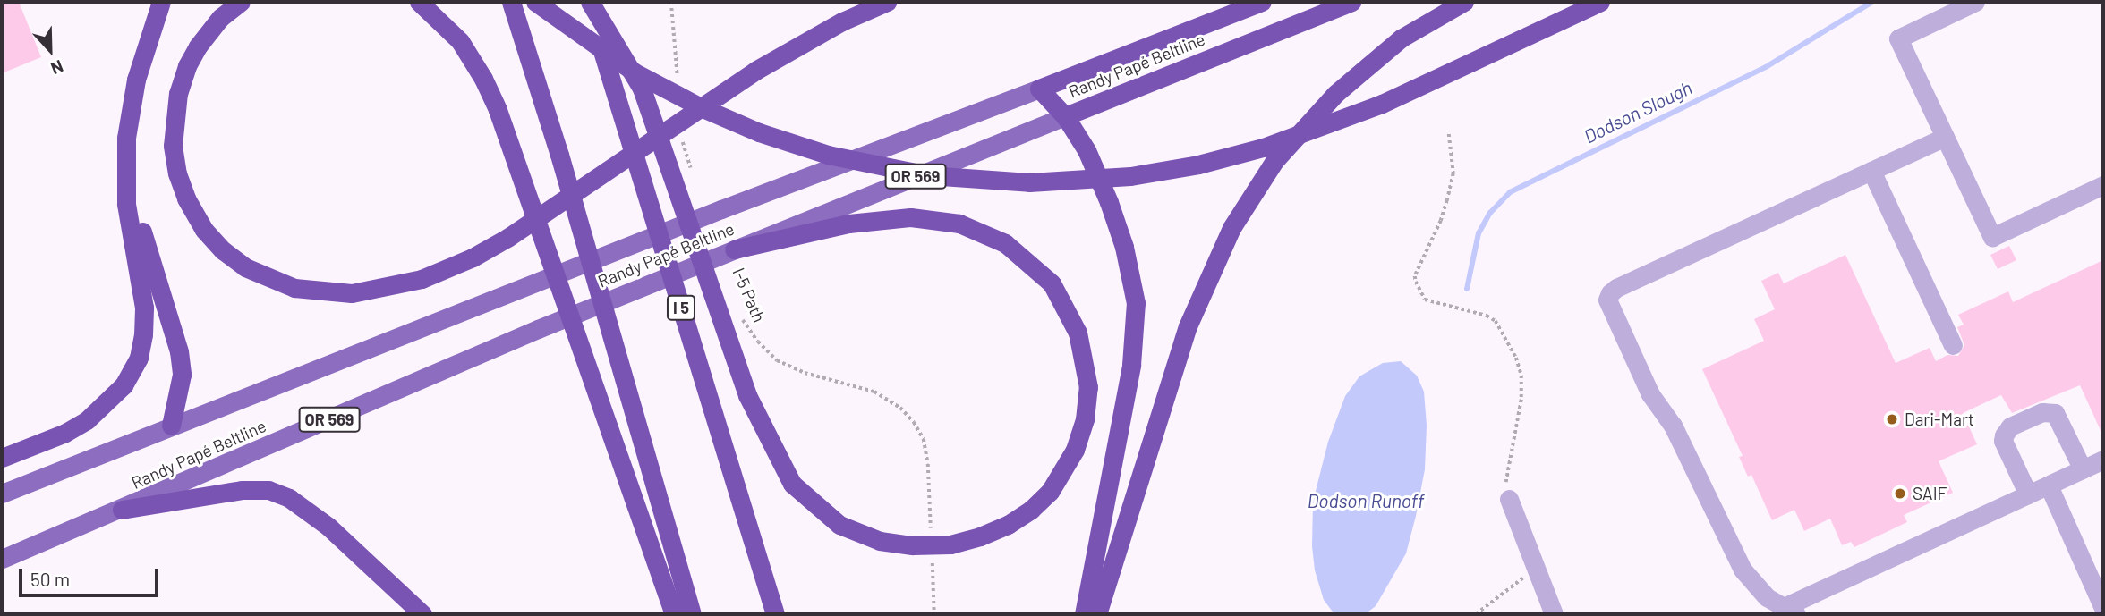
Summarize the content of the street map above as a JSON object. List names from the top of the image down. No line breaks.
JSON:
{"streets":{"highway":["Randy Papé Beltline","OR 569","I 5"],"path":["I-5 Path"]},"water":["Dodson Slough","Dodson Runoff"],"places":["Dari-Mart","SAIF"],"scale_bar":"50 m","north":"bottom"}
